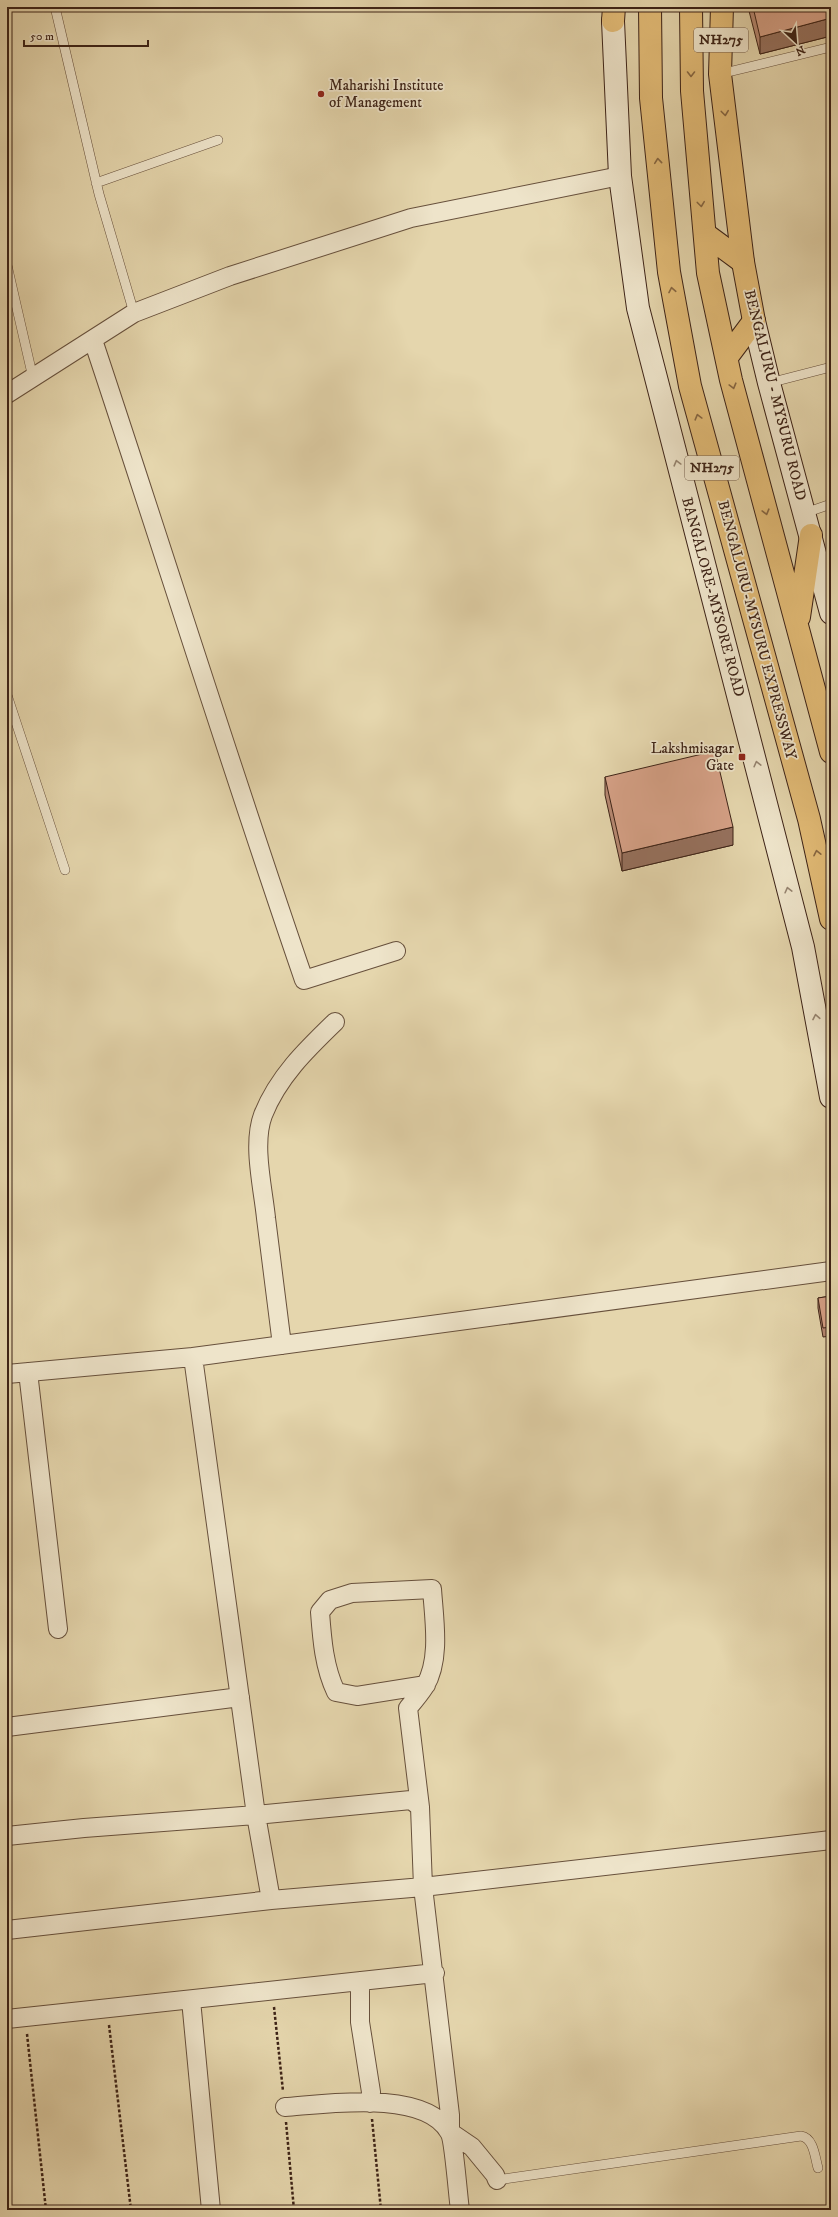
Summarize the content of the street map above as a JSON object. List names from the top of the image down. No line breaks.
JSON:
{"streets":{"main road":["NH275","BENGALURU - MYSURU ROAD","BENGALURU-MYSURU EXPRESSWAY"],"street":["BANGALORE-MYSORE ROAD"]},"one_way":["BANGALORE-MYSORE ROAD"],"places":{"other":["Maharishi Institute of Management"],"transit":["Lakshmisagar Gate"]},"scale_bar":"50 m","north":"bottom right"}
